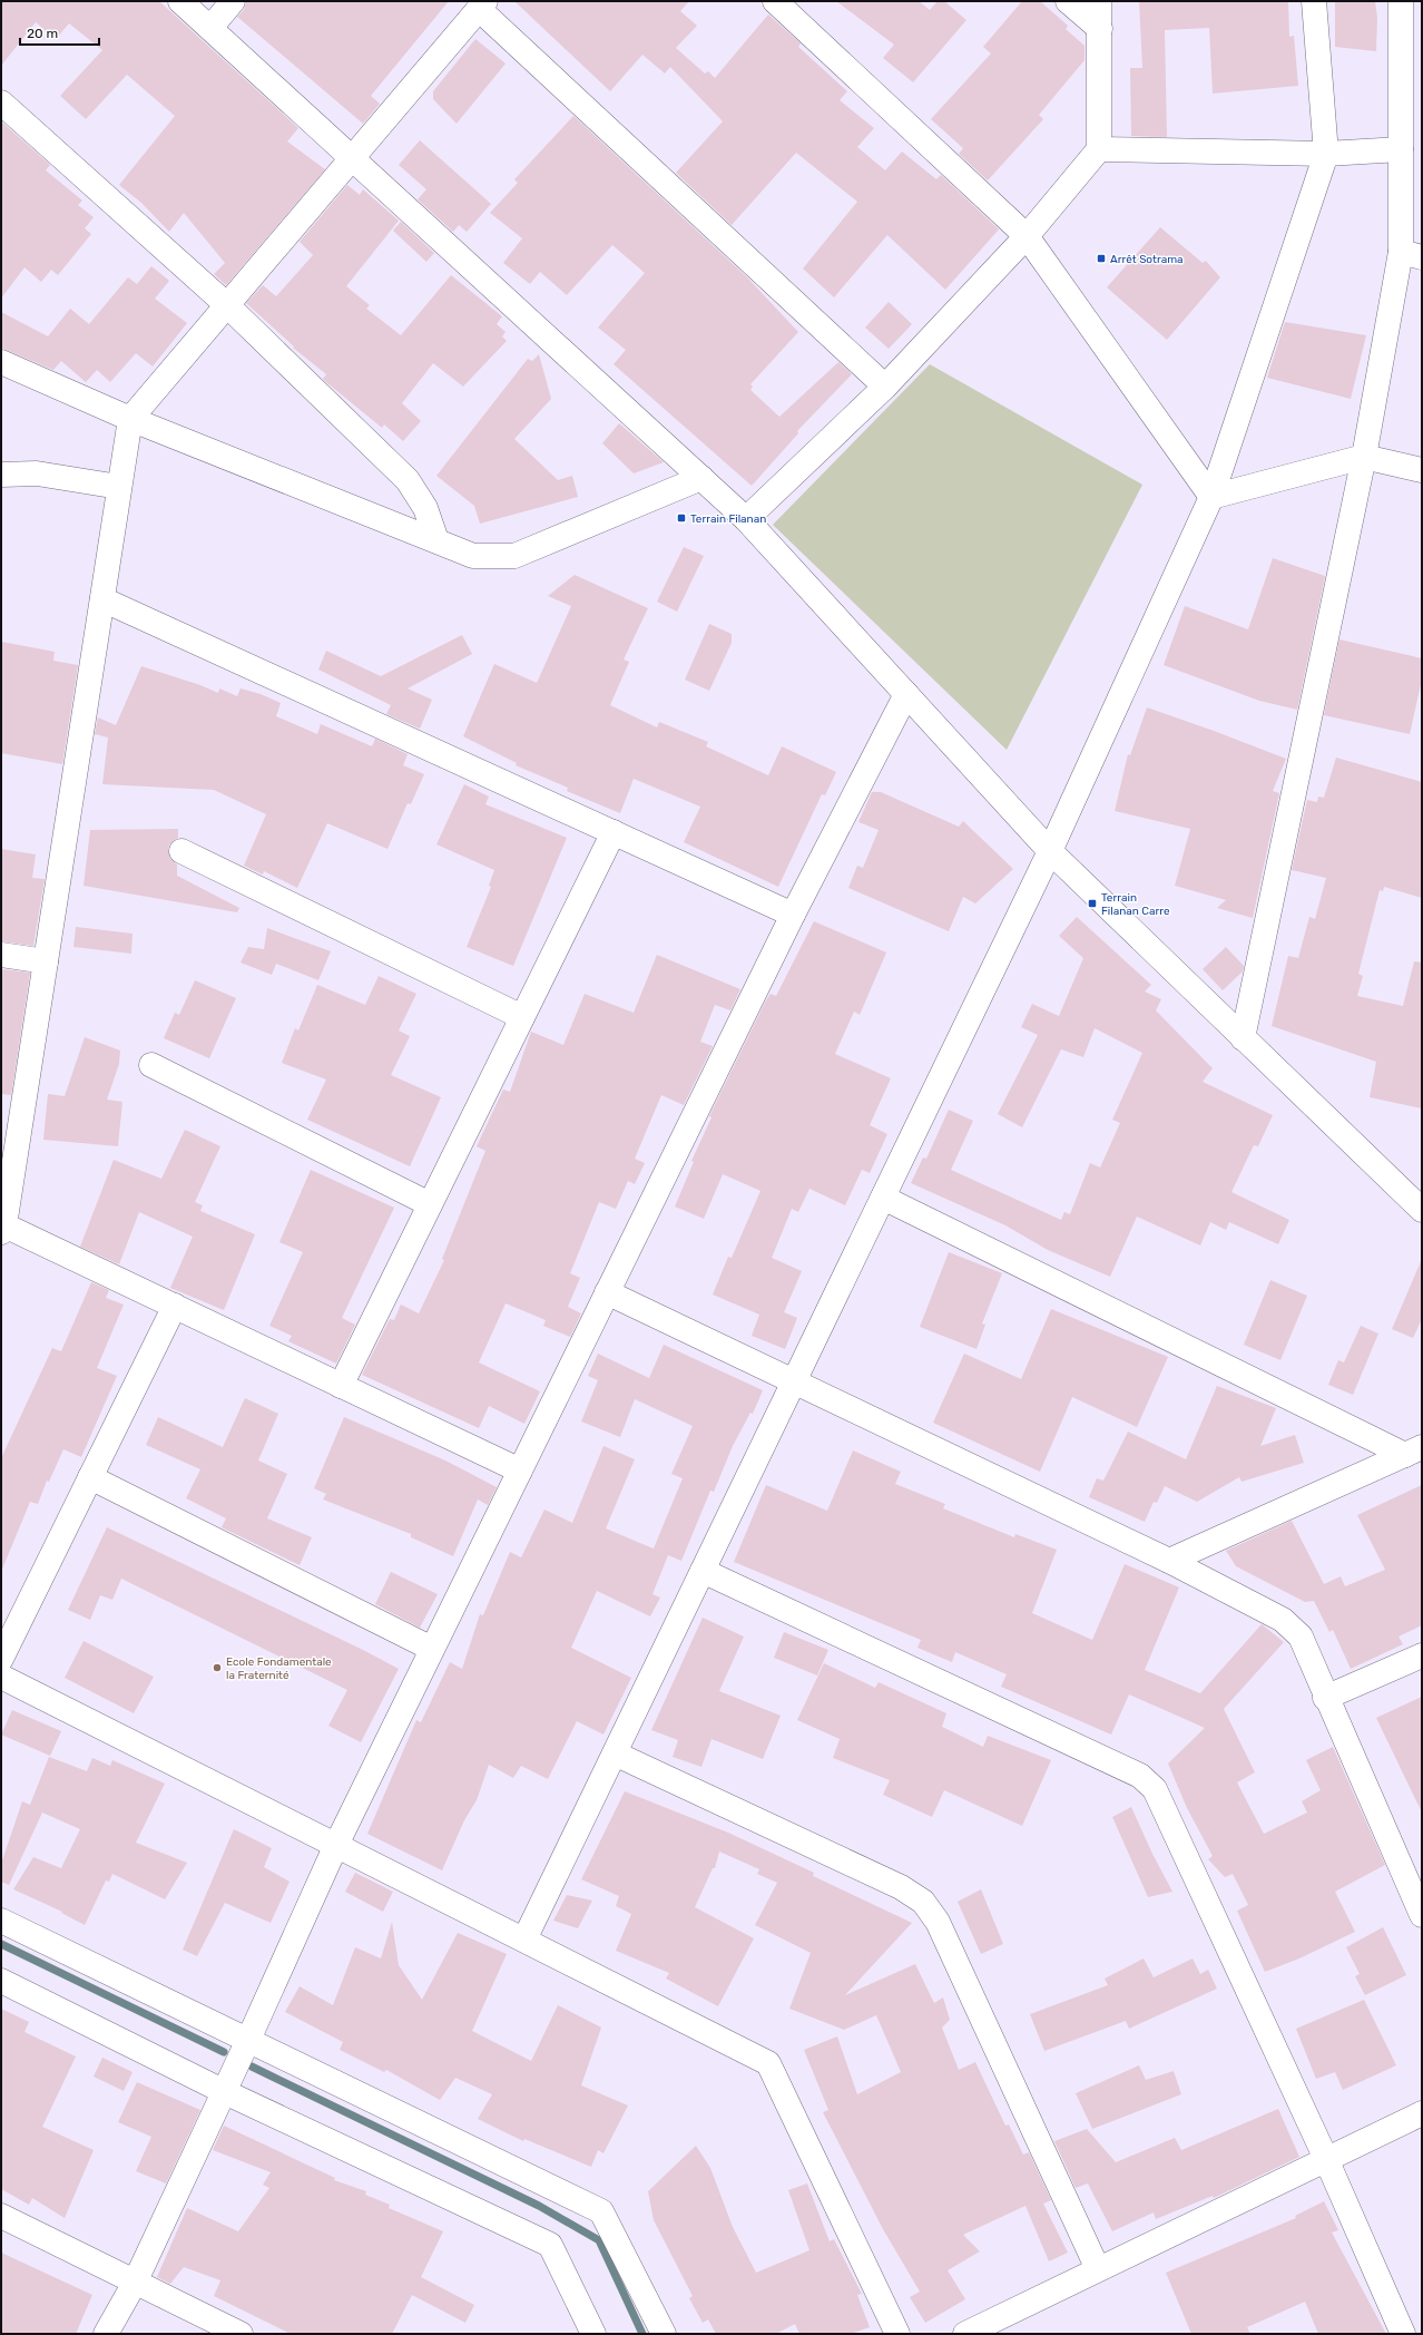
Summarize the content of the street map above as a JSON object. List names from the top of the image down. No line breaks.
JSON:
{"places":{"transit":["Arrêt Sotrama","Terrain Filanan","Terrain Filanan Carre"],"other":["Ecole Fondamentale la Fraternité"]},"scale_bar":"20 m"}
